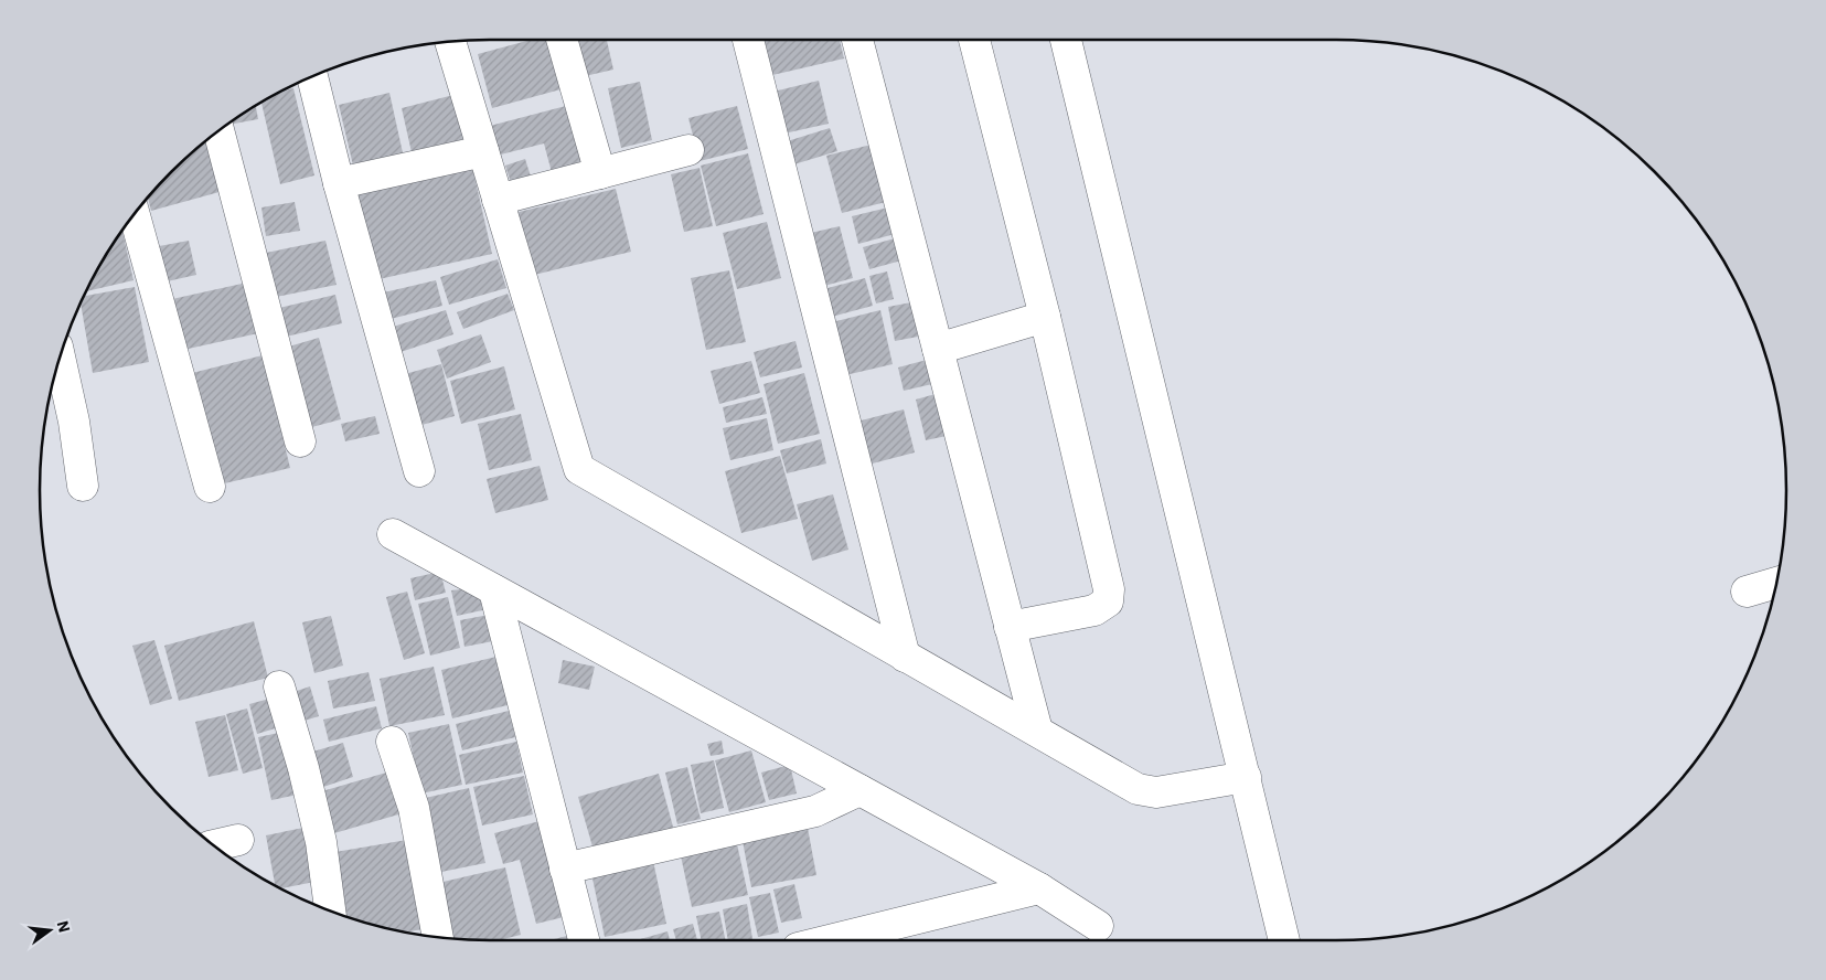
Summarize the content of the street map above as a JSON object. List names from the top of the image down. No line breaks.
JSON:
{"north":"right"}
